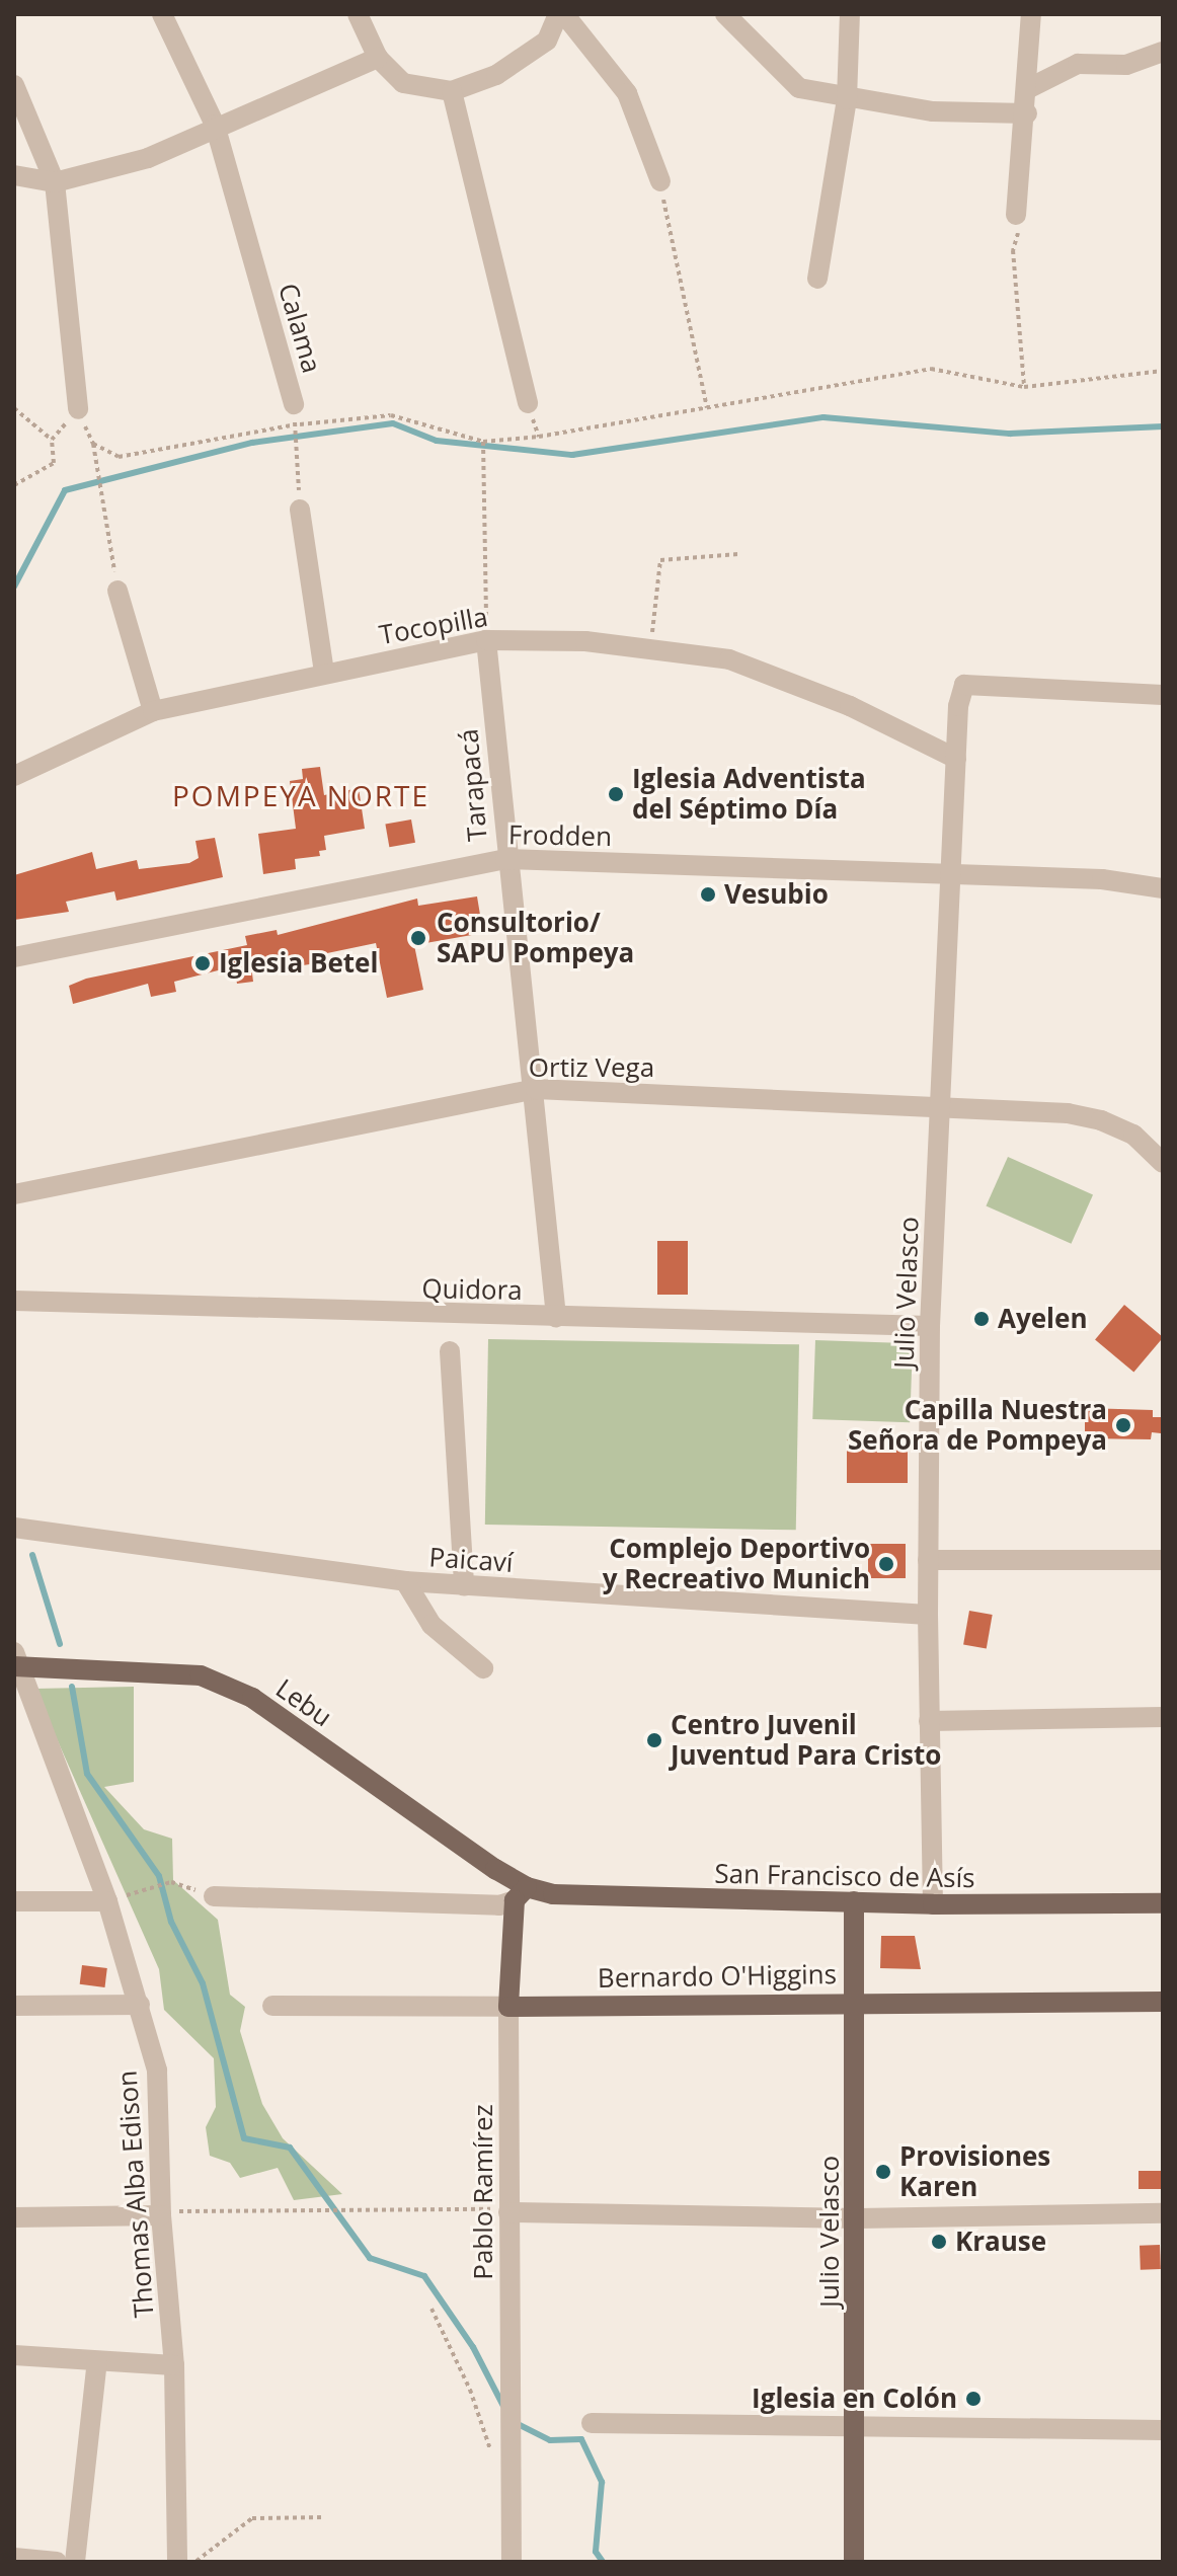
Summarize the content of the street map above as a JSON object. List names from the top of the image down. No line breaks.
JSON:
{"streets":{"main road":["Julio Velasco","Lebu","San Francisco de Asís","Bernardo O'Higgins","Pablo Ramírez"],"street":["Calama","Tocopilla","Tarapacá","Frodden","Ortiz Vega","Quidora","Paicaví","Thomas Alba Edison"]},"crossings":[["Tocopilla","Tarapacá"],["Tocopilla","Julio Velasco"],["Tarapacá","Frodden"],["Tarapacá","Ortiz Vega"],["Tarapacá","Quidora"],["Frodden","Julio Velasco"],["Ortiz Vega","Julio Velasco"],["Quidora","Julio Velasco"],["Julio Velasco","Paicaví"],["Julio Velasco","San Francisco de Asís"],["Julio Velasco","Bernardo O'Higgins"],["Lebu","San Francisco de Asís"],["Lebu","Pablo Ramírez"],["Lebu","Thomas Alba Edison"],["San Francisco de Asís","Pablo Ramírez"],["Bernardo O'Higgins","Pablo Ramírez"]],"districts":["POMPEYA NORTE"],"places":["Iglesia Adventista del Séptimo Día","Vesubio","Consultorio/ SAPU Pompeya","Iglesia Betel","Ayelen","Capilla Nuestra Señora de Pompeya","Complejo Deportivo y Recreativo Munich","Centro Juvenil Juventud Para Cristo","Provisiones Karen","Krause","Iglesia en Colón"]}
